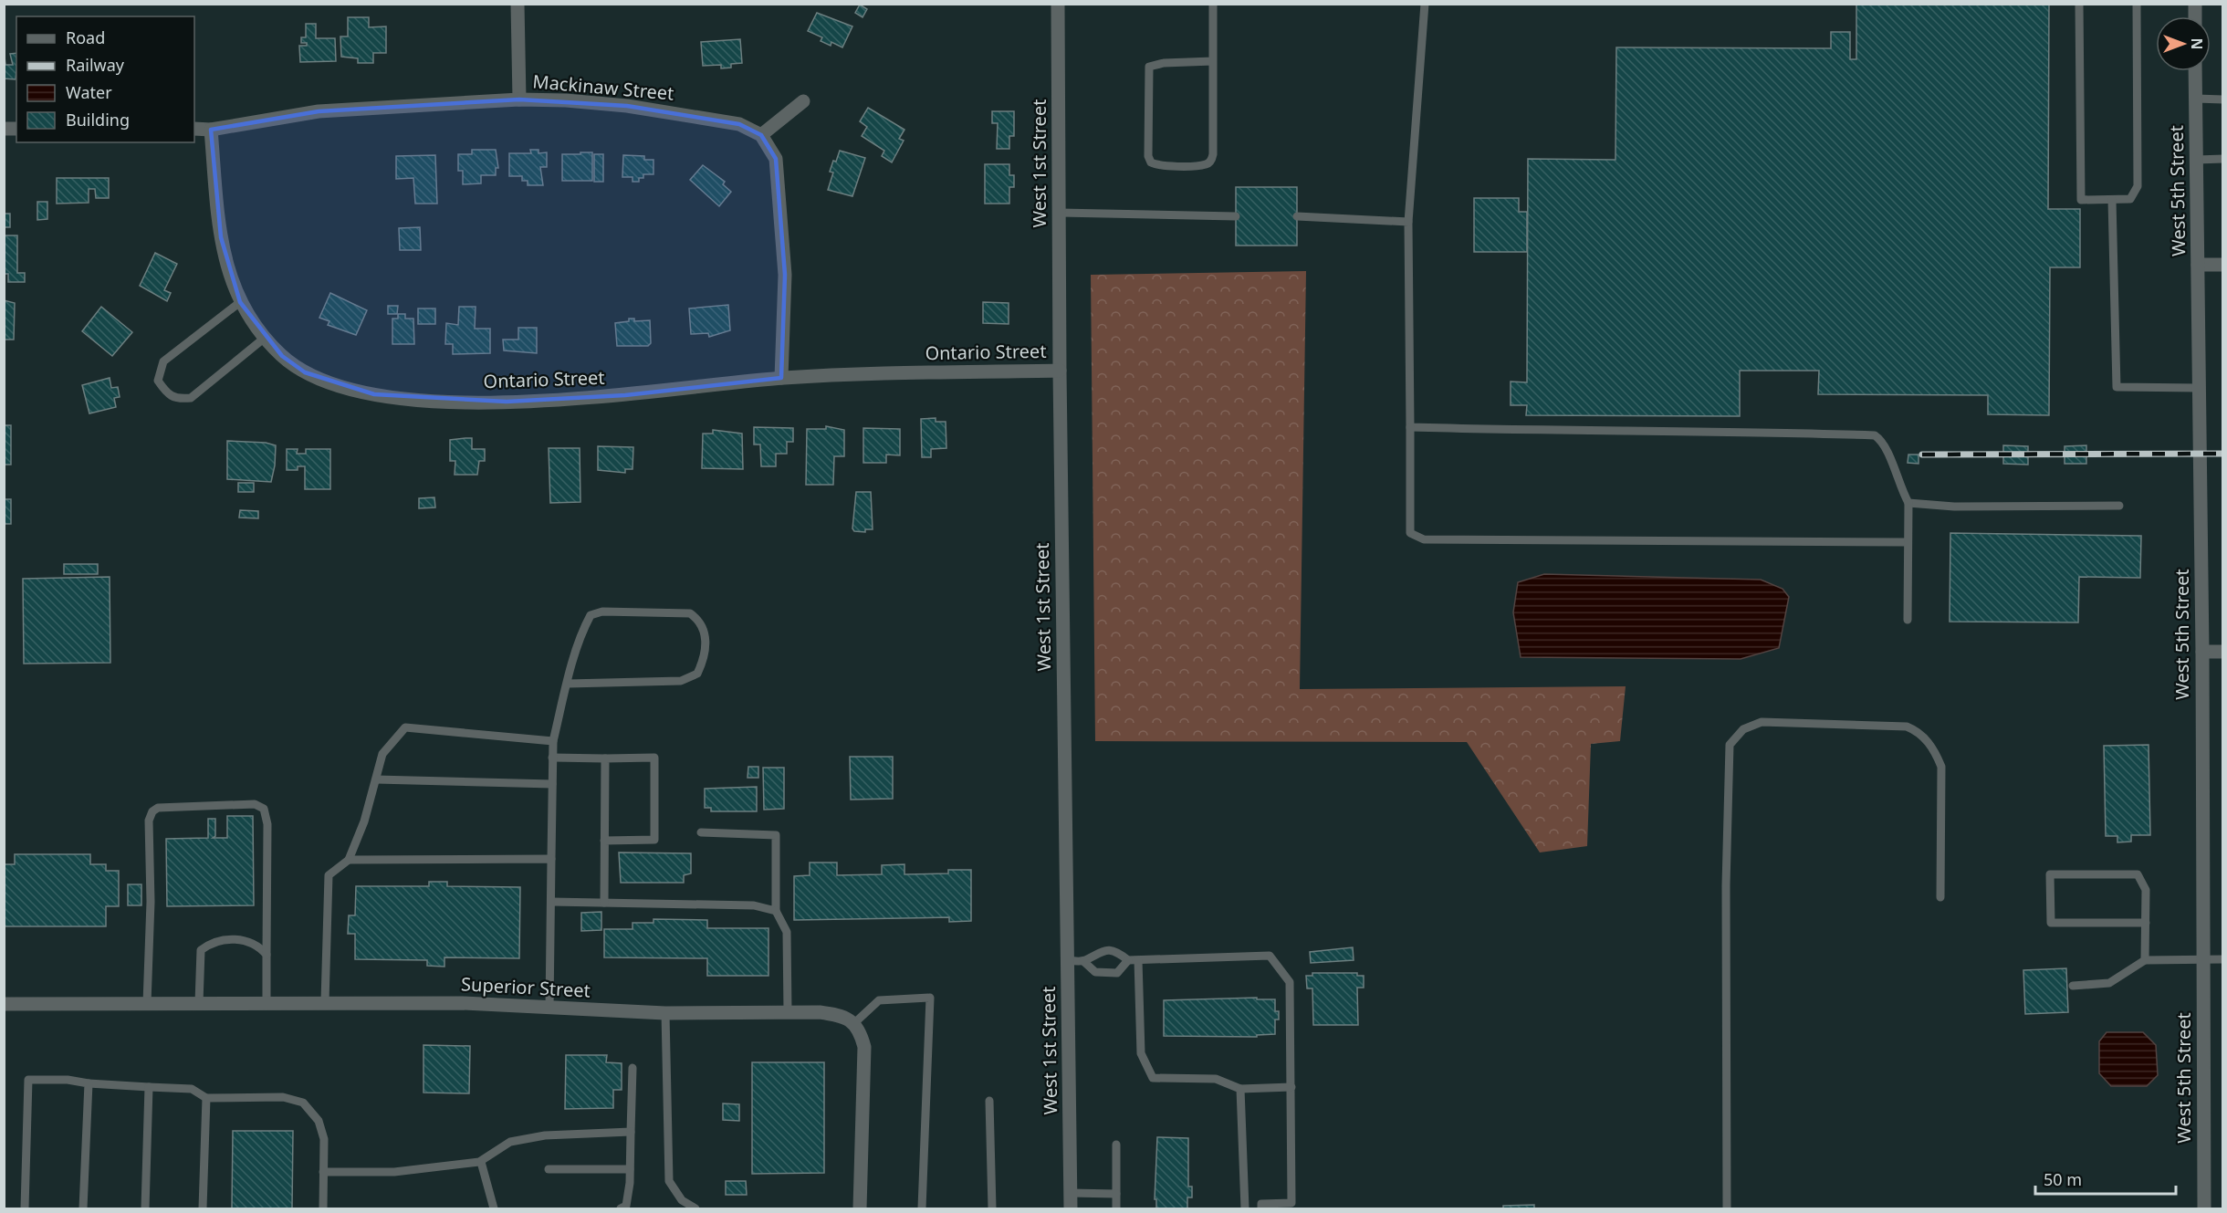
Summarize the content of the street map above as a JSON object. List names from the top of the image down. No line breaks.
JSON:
{"streets":{"street":["Mackinaw Street","West 1st Street","West 5th Street","Ontario Street","Superior Street"]},"crossings":[["Mackinaw Street","Ontario Street"],["West 1st Street","Ontario Street"]],"legend":["Road","Railway","Water","Building"],"scale_bar":"50 m","north":"right"}
